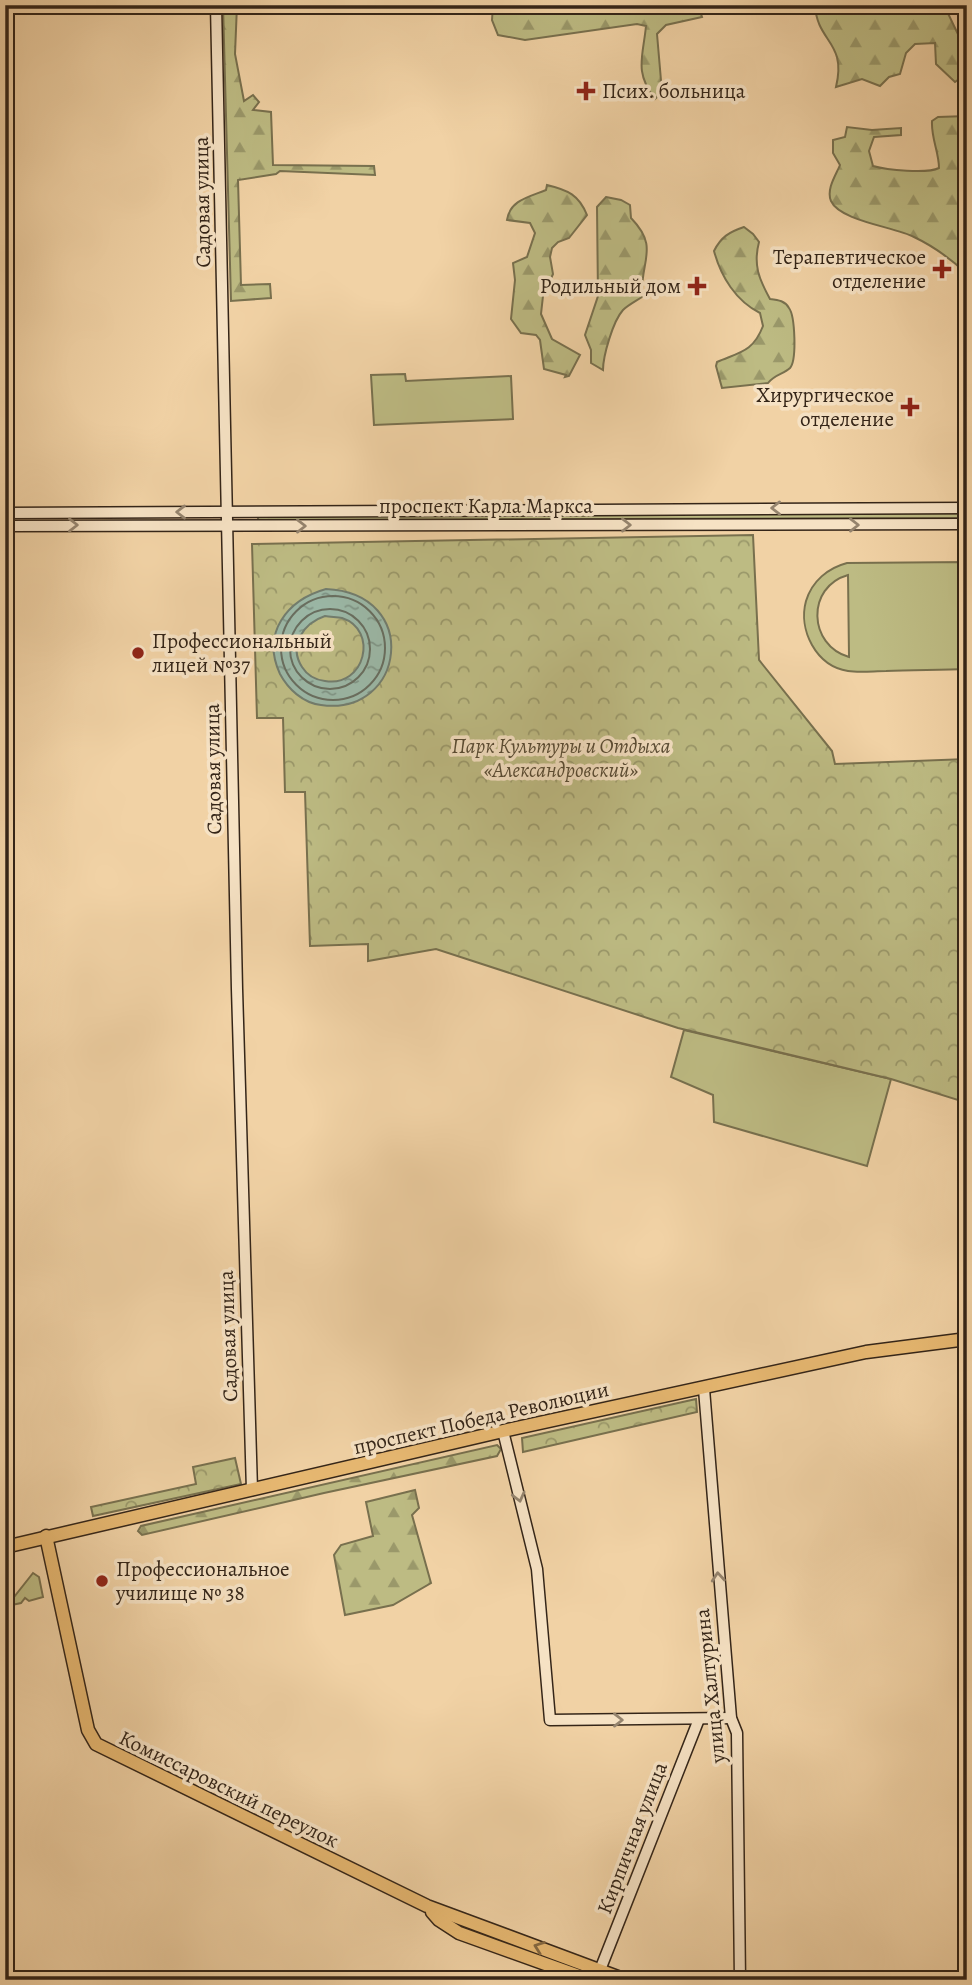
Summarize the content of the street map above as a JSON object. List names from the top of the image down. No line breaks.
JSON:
{"streets":{"main road":["проспект Победа Революции","Комиссаровский переулок"],"street":["Садовая улица","проспект Карла Маркса","улица Халтурина","Кирпичная улица"]},"crossings":[["Садовая улица","проспект Карла Маркса"],["Садовая улица","проспект Победа Революции"],["проспект Победа Революции","улица Халтурина"],["проспект Победа Революции","Комиссаровский переулок"],["Комиссаровский переулок","Кирпичная улица"]],"one_way":["улица Халтурина"],"parks":["Парк Культуры и Отдыха «Александровский»"],"places":{"health":["Псих. больница","Терапевтическое отделение","Родильный дом","Хирургическое отделение"],"other":["Профессиональный лицей №37","Профессиональное училище № 38"]}}
